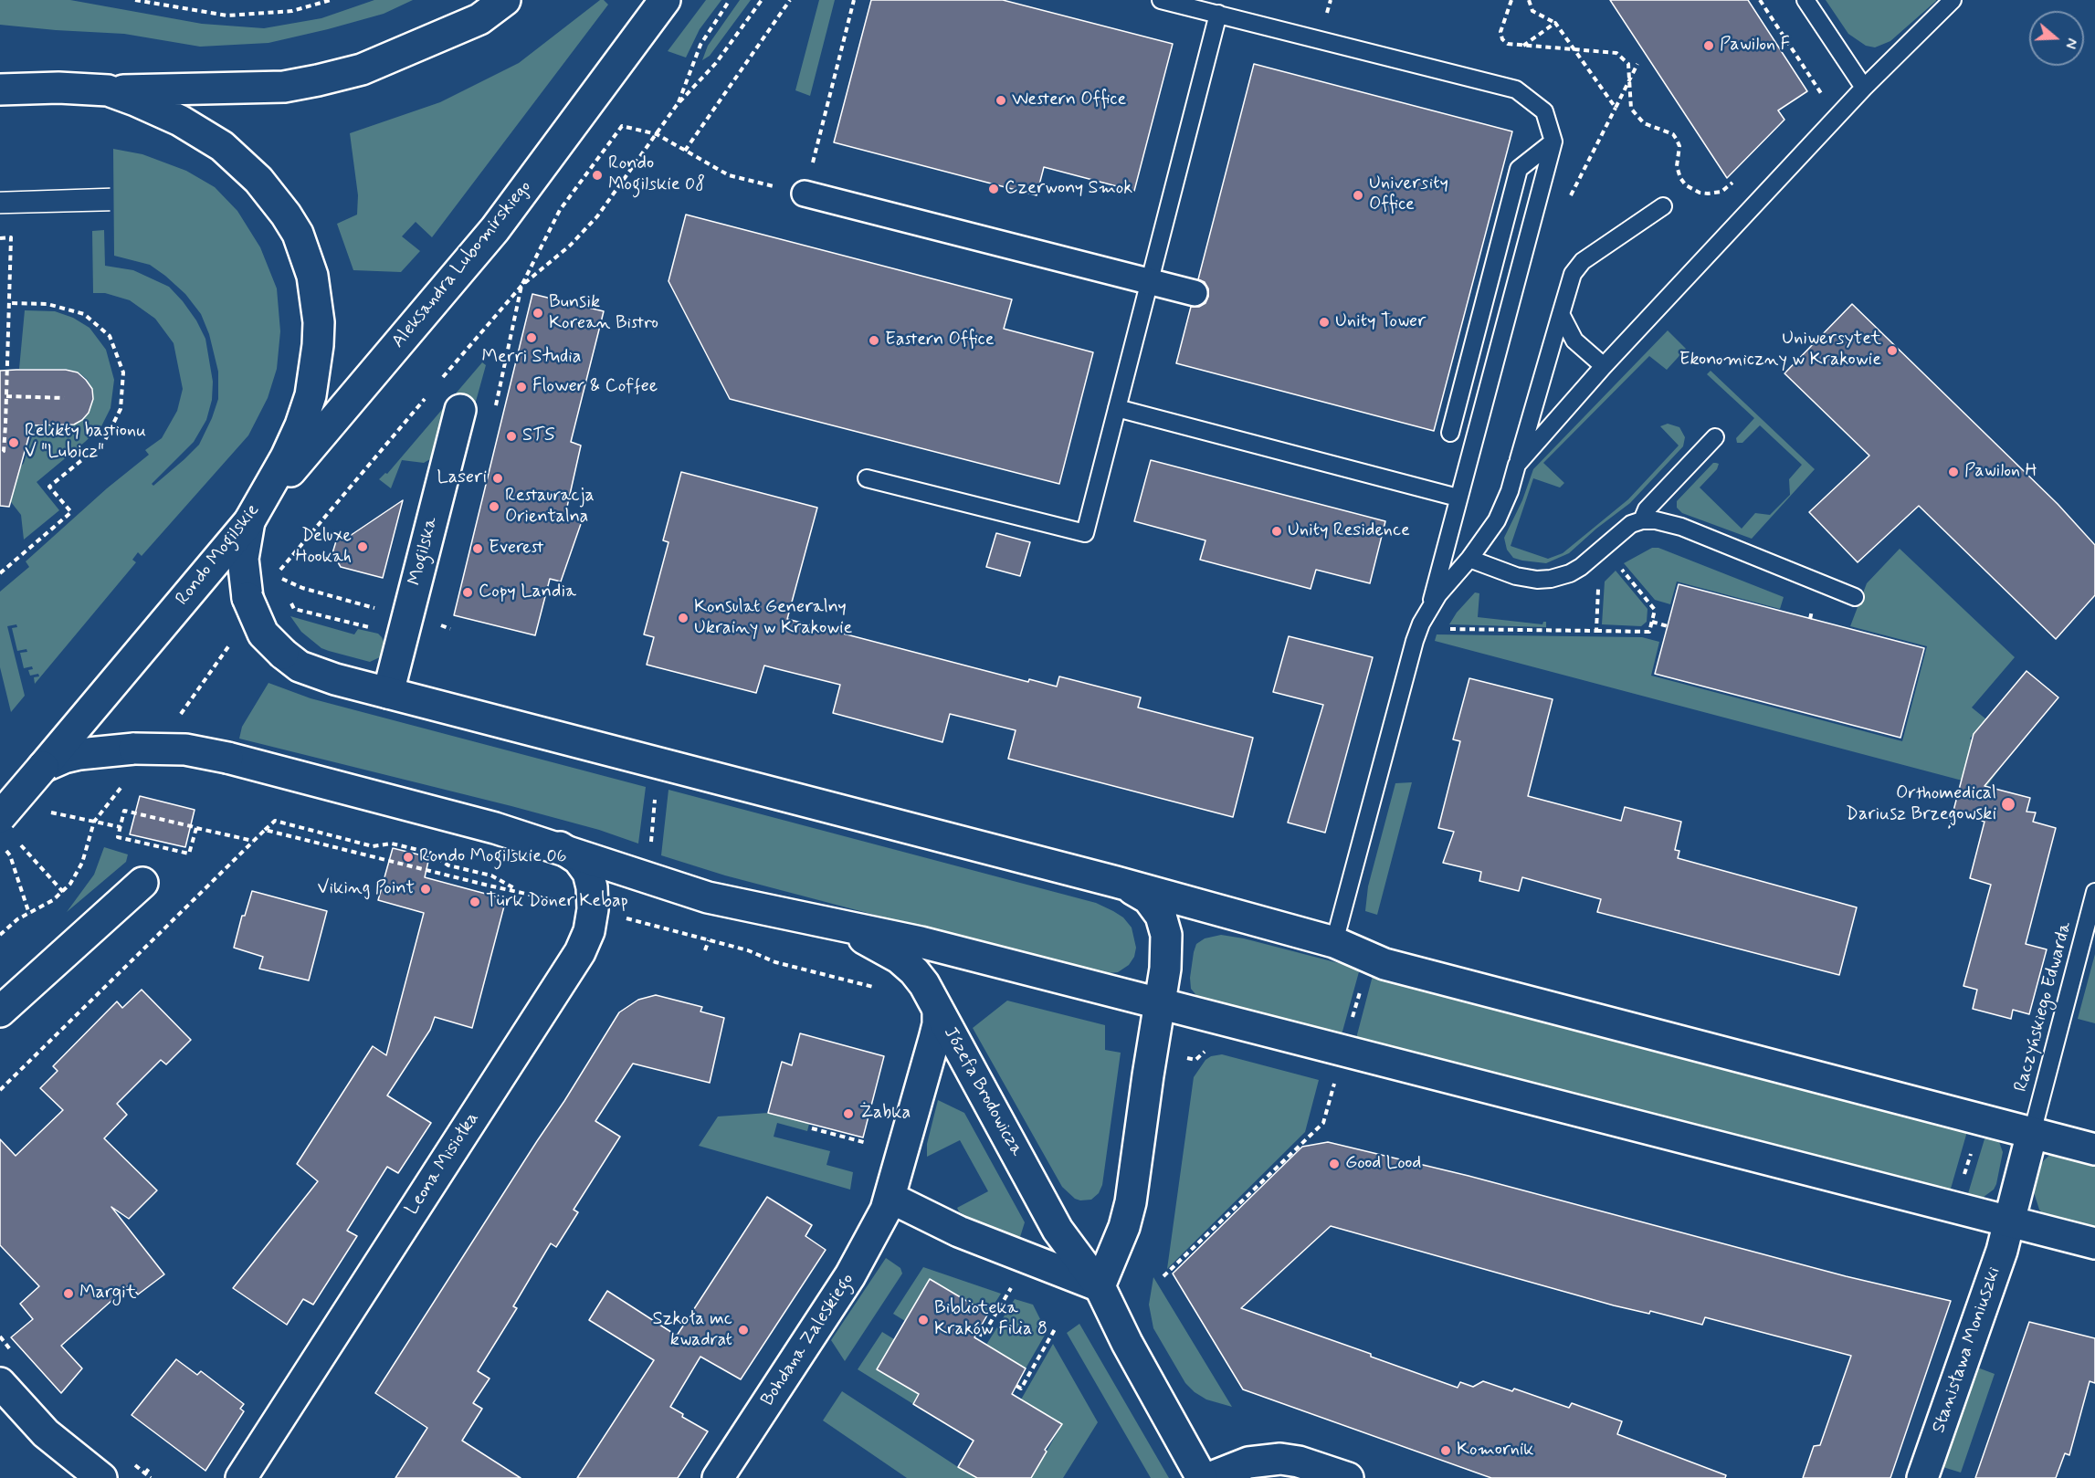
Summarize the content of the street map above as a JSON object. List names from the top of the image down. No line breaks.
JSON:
{"streets":{"street":["Aleksandra Lubomirskiego","Mogilska","Rondo Mogilskie","Józefa Brodowicza","Leona Misiołka","Bohdana Zaleskiego","Stanisława Moniuszki"],"lane":["Raczyńskiego Edwarda"]},"crossings":[["Aleksandra Lubomirskiego","Rondo Mogilskie"],["Raczyńskiego Edwarda","Stanisława Moniuszki"],["Józefa Brodowicza","Bohdana Zaleskiego"]],"places":["Pawilon F","Western Office","Rondo Mogilskie 08","Czerwony Smok","University Office","Bunsik Korean Bistro","Unity Tower","Merri Studia","Eastern Office","Uniwersytet Ekonomiczny w Krakowie","Flower & Coffee","STS","Relikty bastionu V \"Lubicz\"","Pawilon H","Laseri","Restauracja Orientalna","Unity Residence","Deluxe Hookah","Everest","Copy Landia","Konsulat Generalny Ukrainy w Krakowie","Orthomedical Dariusz Brzegowski","Rondo Mogilskie 06","Viking Point","Türk Döner Kebap","Żabka","Good Lood","Margit","Biblioteka Kraków Filia 8","Szkoła mc kwadrat","Komornik"],"north":"right"}
